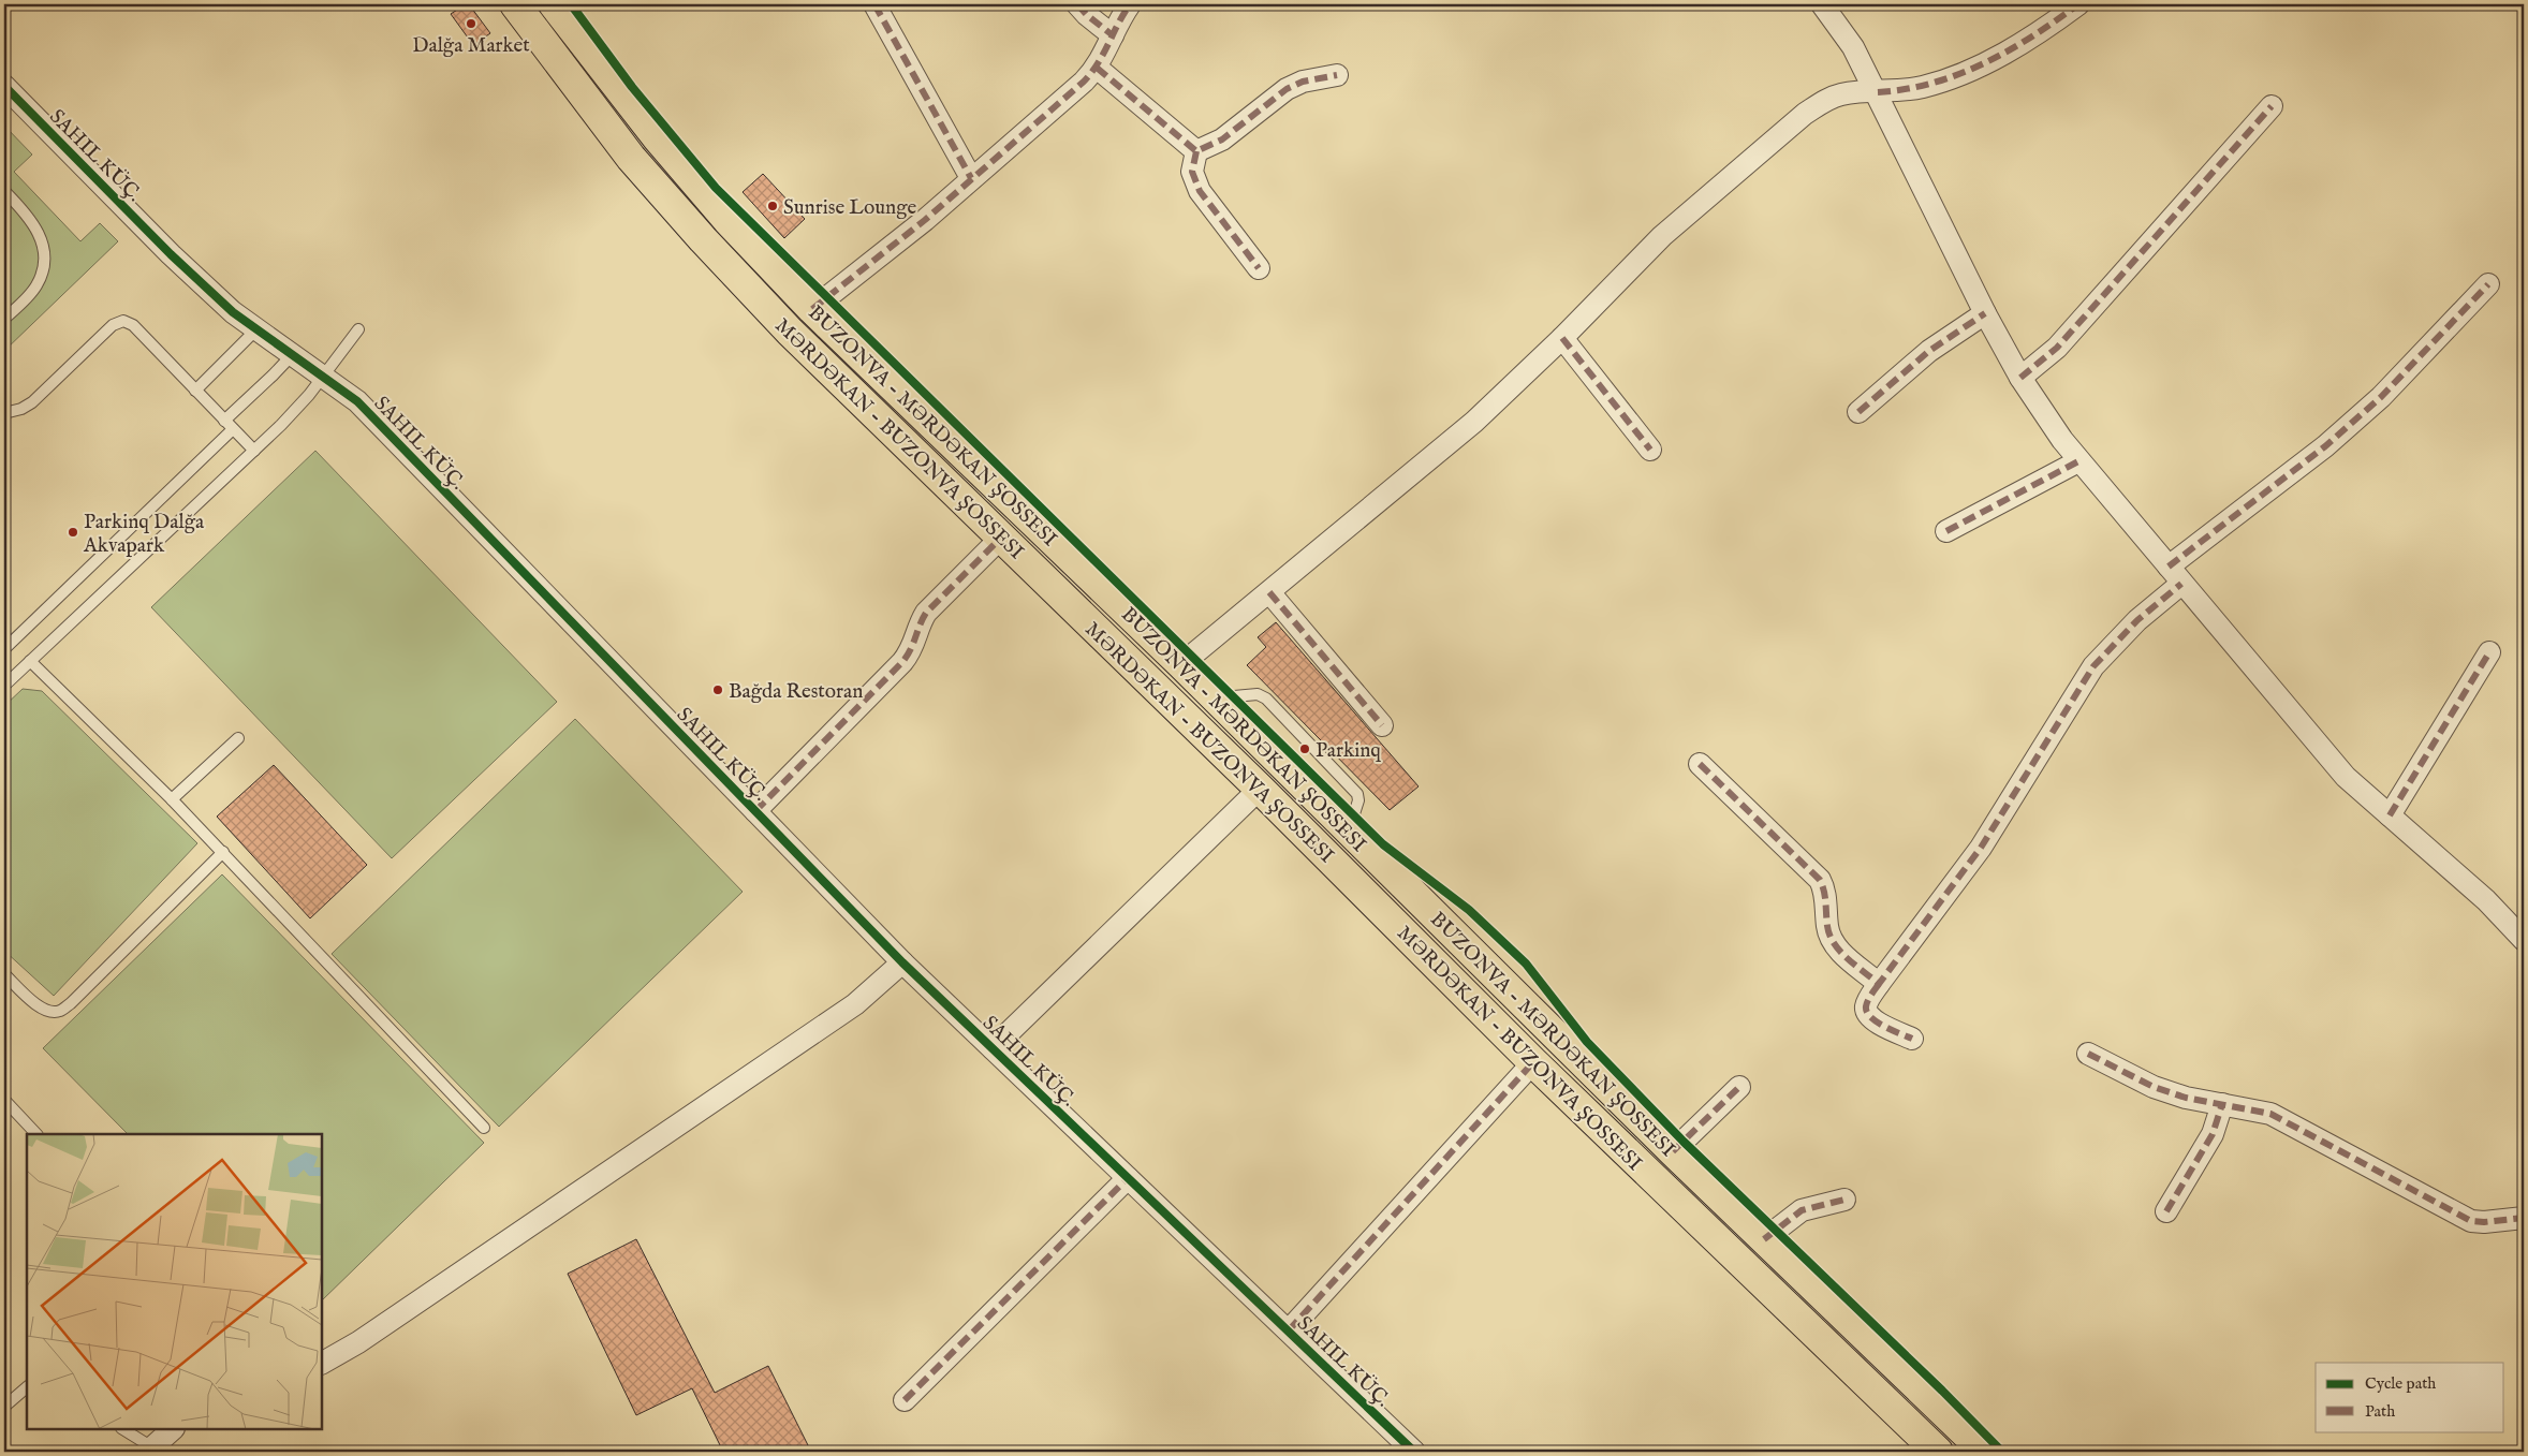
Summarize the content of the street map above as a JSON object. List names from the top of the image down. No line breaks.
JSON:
{"streets":{"main road":["BUZONVA - MƏRDƏKAN ŞOSSESI","MƏRDƏKAN - BUZONVA ŞOSSESI"],"street":["SAHIL KÜÇ."]},"places":["Dalğa Market","Sunrise Lounge","Parkinq Dalğa Akvapark","Bağda Restoran","Parkinq"],"legend":["Cycle path","Path"]}
